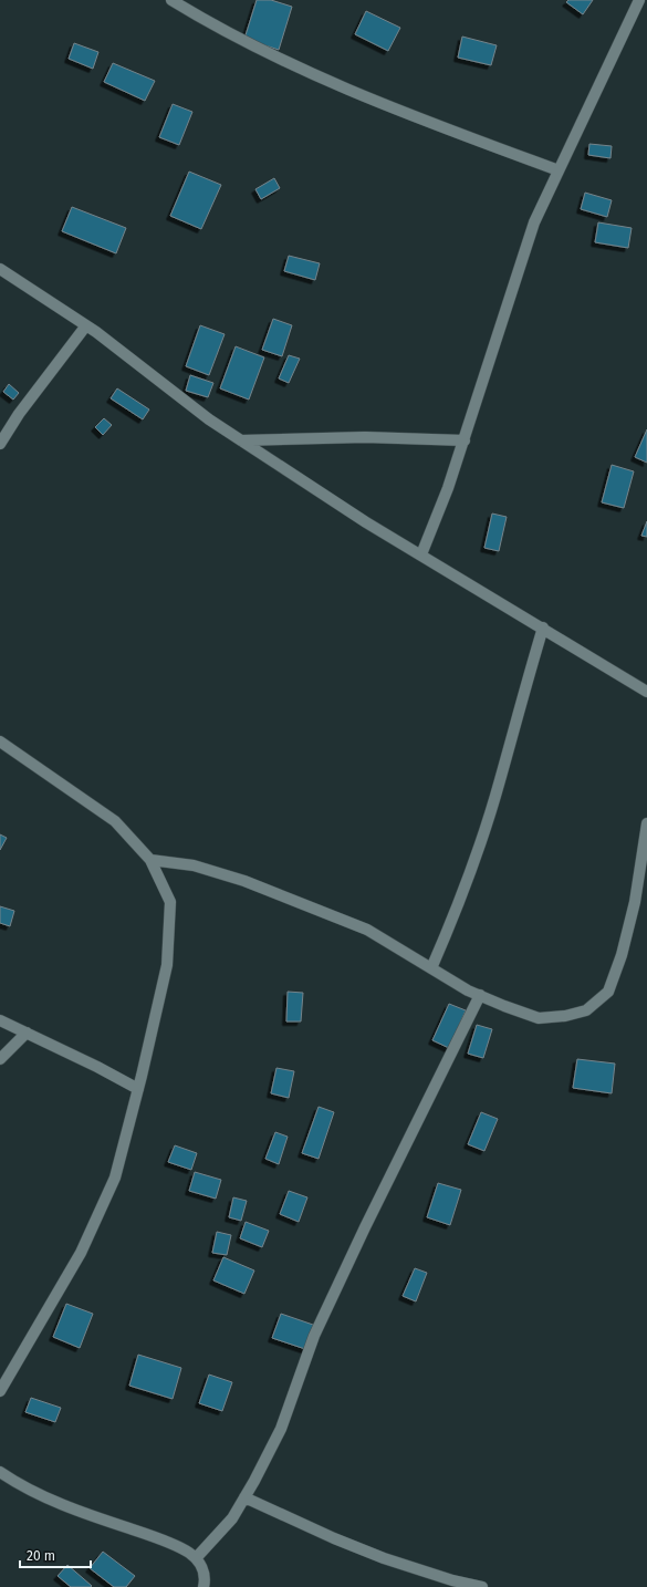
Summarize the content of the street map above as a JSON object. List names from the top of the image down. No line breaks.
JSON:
{"scale_bar":"20 m"}
